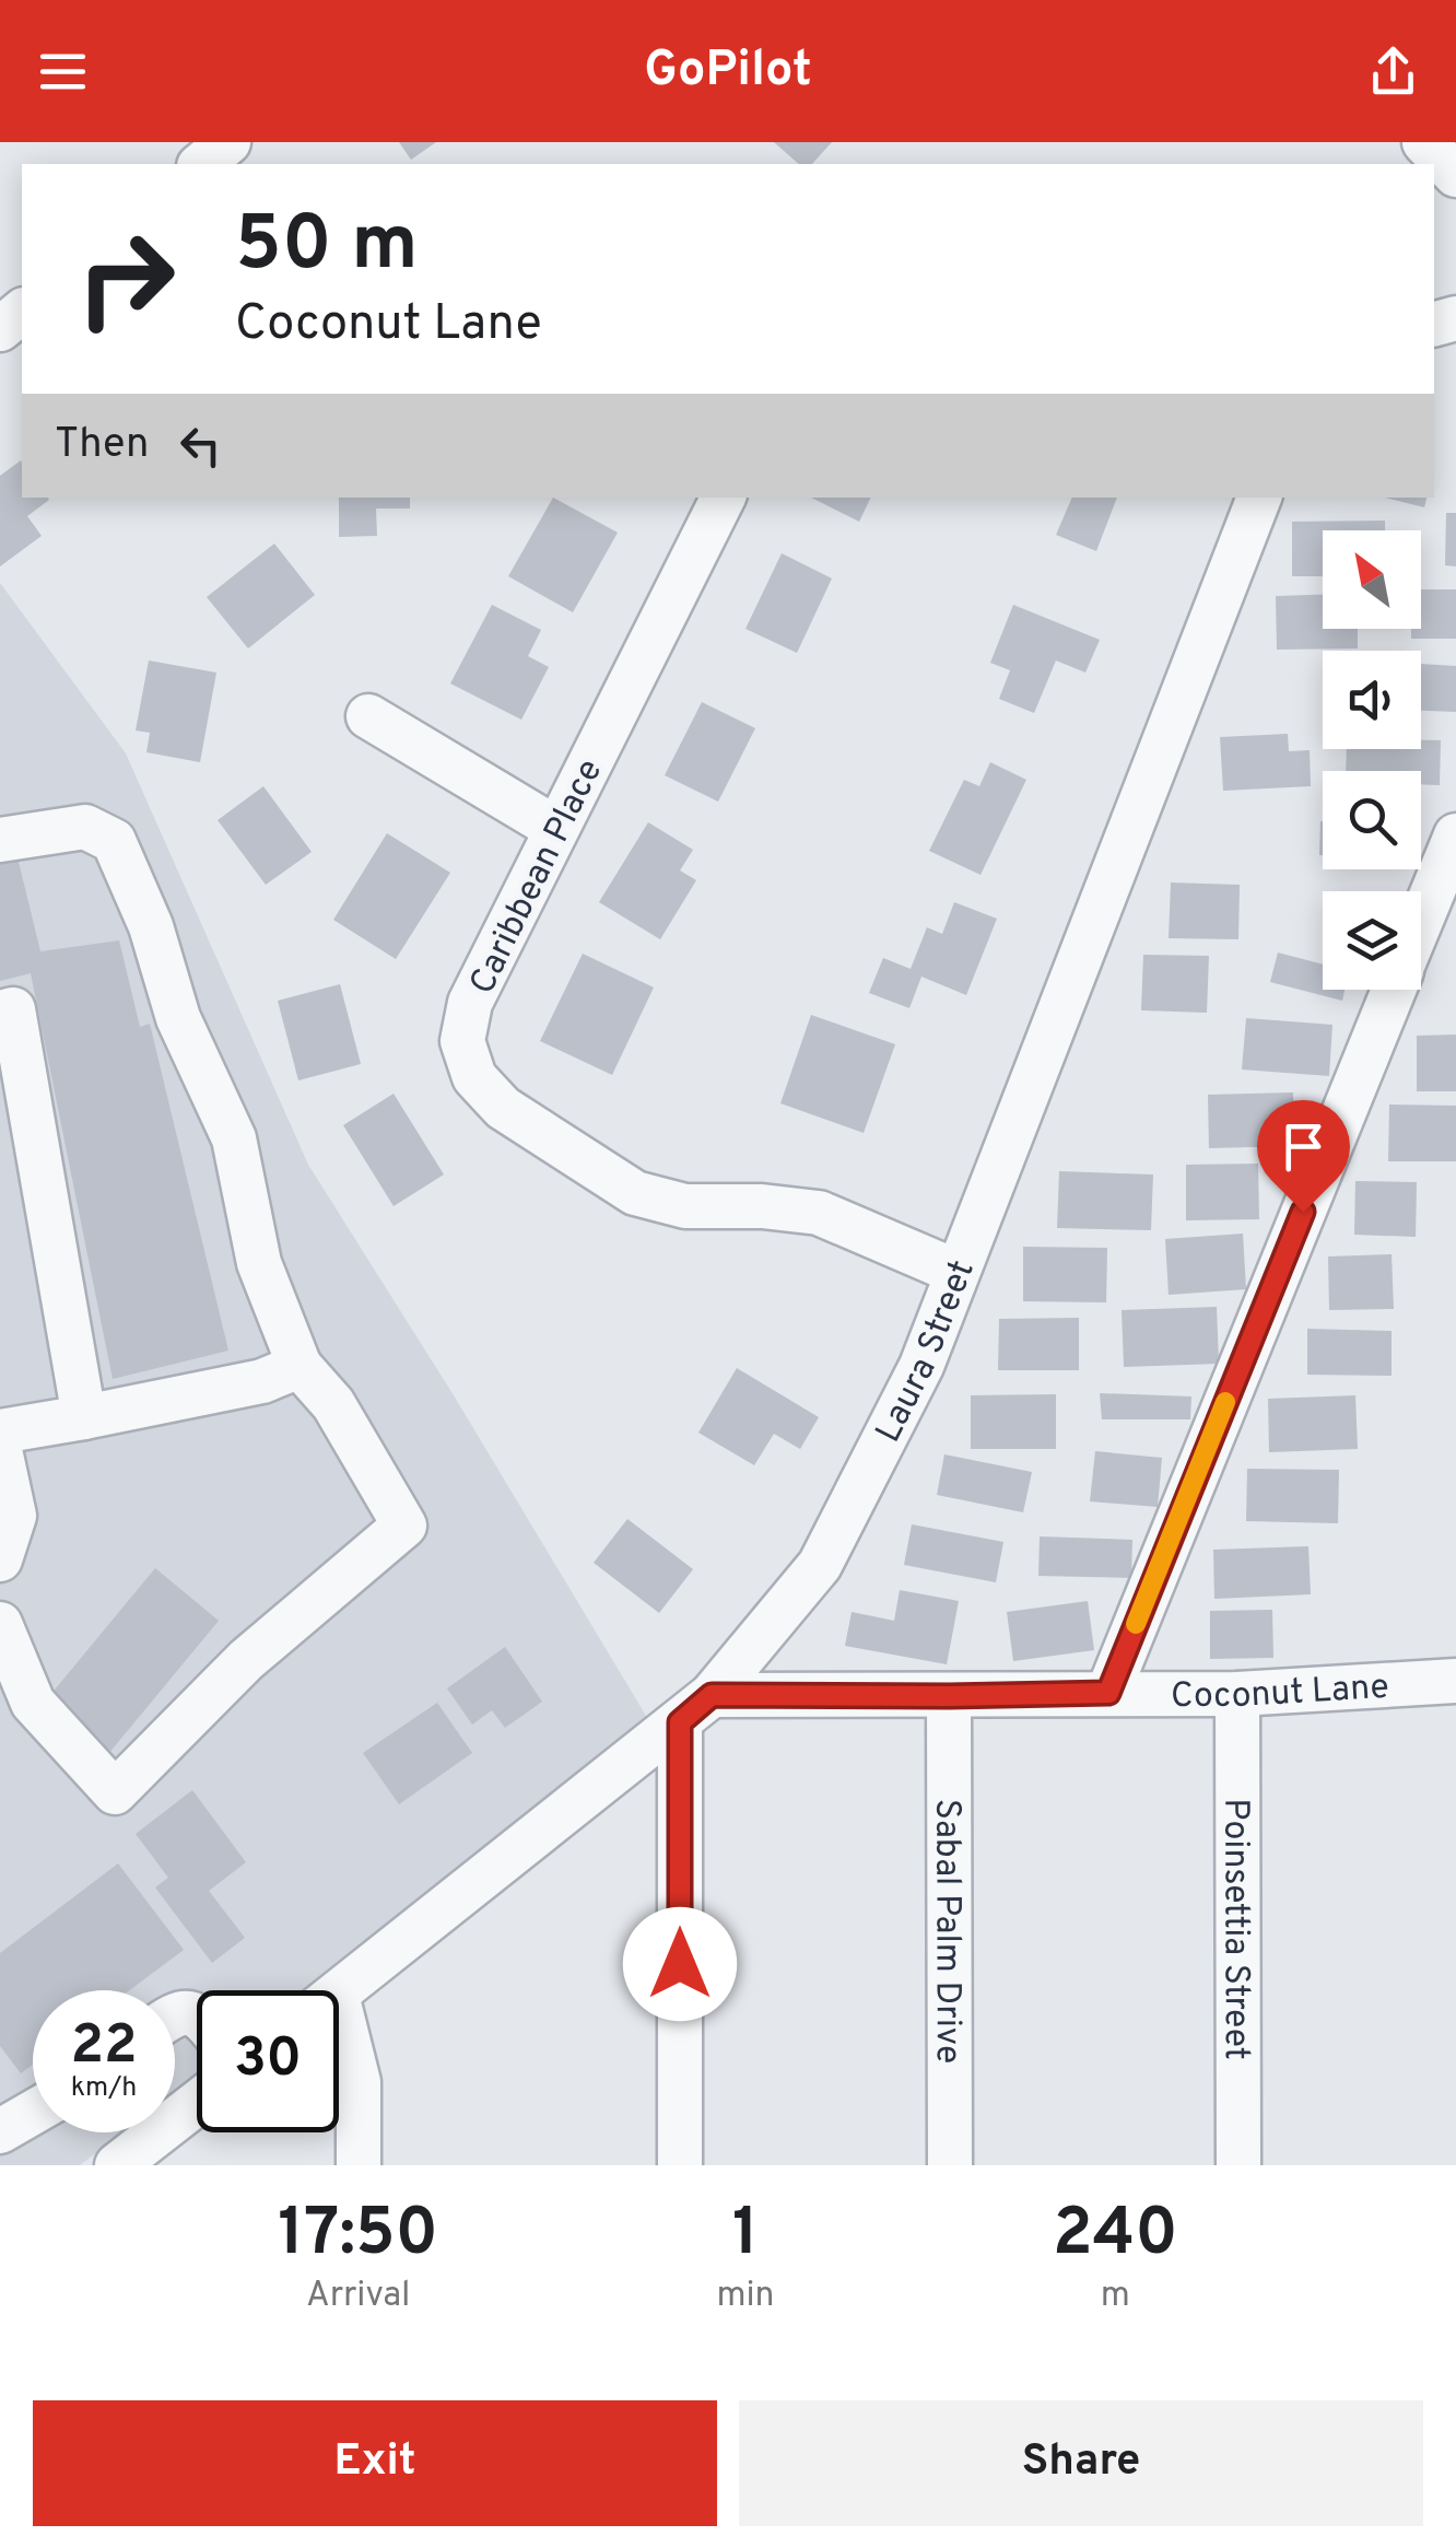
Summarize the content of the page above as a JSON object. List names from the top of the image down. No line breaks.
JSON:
{"streets":{"street":["Caribbean Place","Laura Street","Coconut Lane","Poinsettia Street","Sabal Palm Drive"]},"crossings":[["Caribbean Place","Laura Street"],["Laura Street","Coconut Lane"],["Coconut Lane","Poinsettia Street"],["Coconut Lane","Sabal Palm Drive"]],"north":"top left","page":{"header":"GoPilot","turn":["50 m","Coconut Lane"],"then":"Then","speed":"22 km/h","limit":"30","eta":["17:50","Arrival","1","min","240","m"],"buttons":["Exit","Share"]}}
